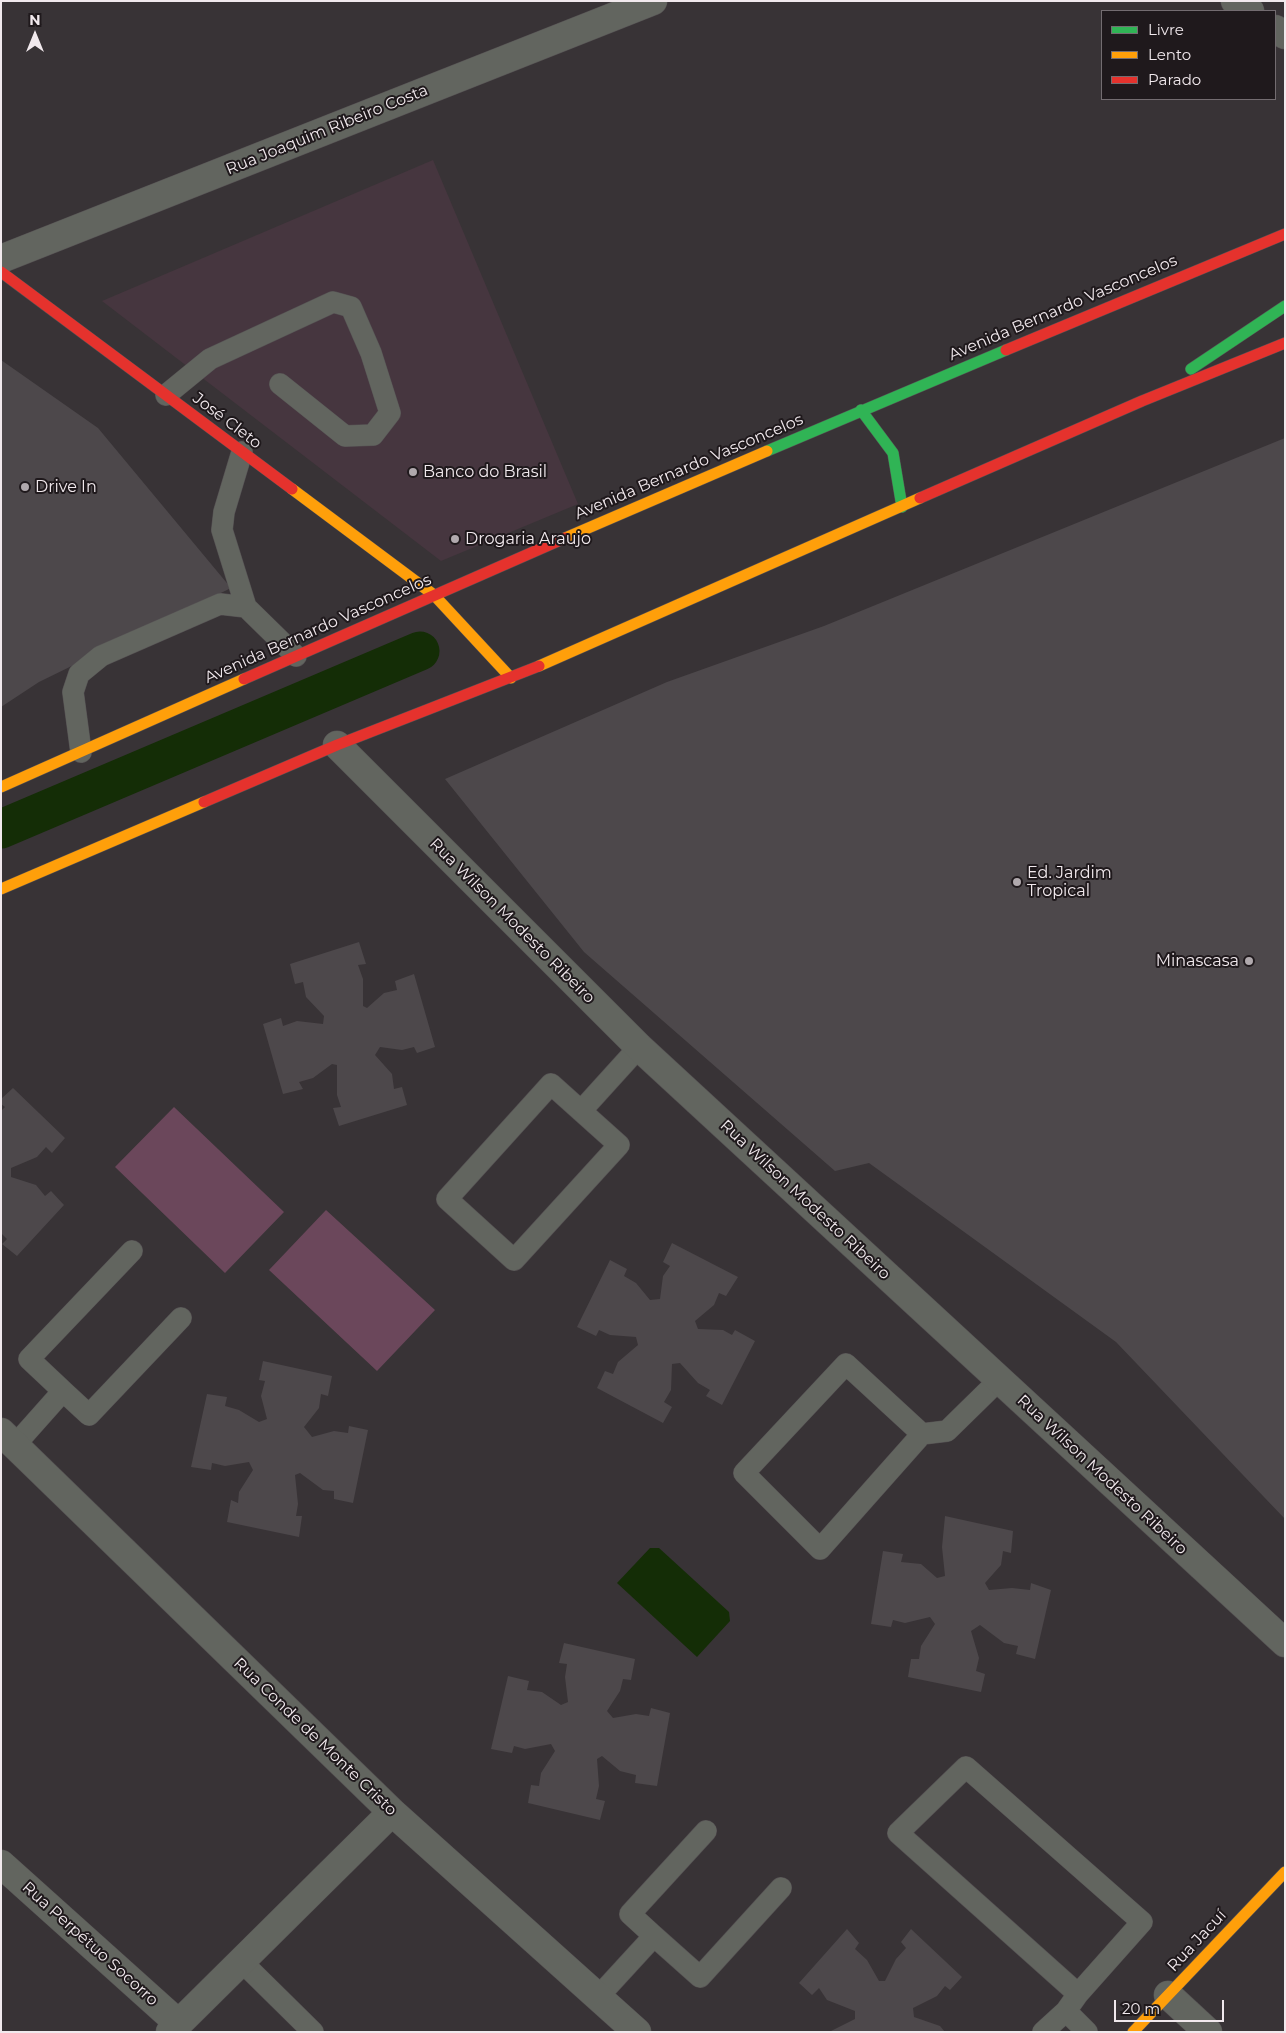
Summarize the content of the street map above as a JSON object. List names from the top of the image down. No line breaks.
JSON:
{"streets":{"main road":["Avenida Bernardo Vasconcelos","José Cleto","Rua Jacuí"],"street":["Rua Joaquim Ribeiro Costa","Rua Wilson Modesto Ribeiro","Rua Conde de Monte Cristo","Rua Perpétuo Socorro"]},"crossings":[["Avenida Bernardo Vasconcelos","José Cleto"]],"places":["Banco do Brasil","Drive In","Drogaria Araujo","Ed. Jardim Tropical","Minascasa"],"legend":["Livre","Lento","Parado"],"scale_bar":"20 m","north":"top"}
